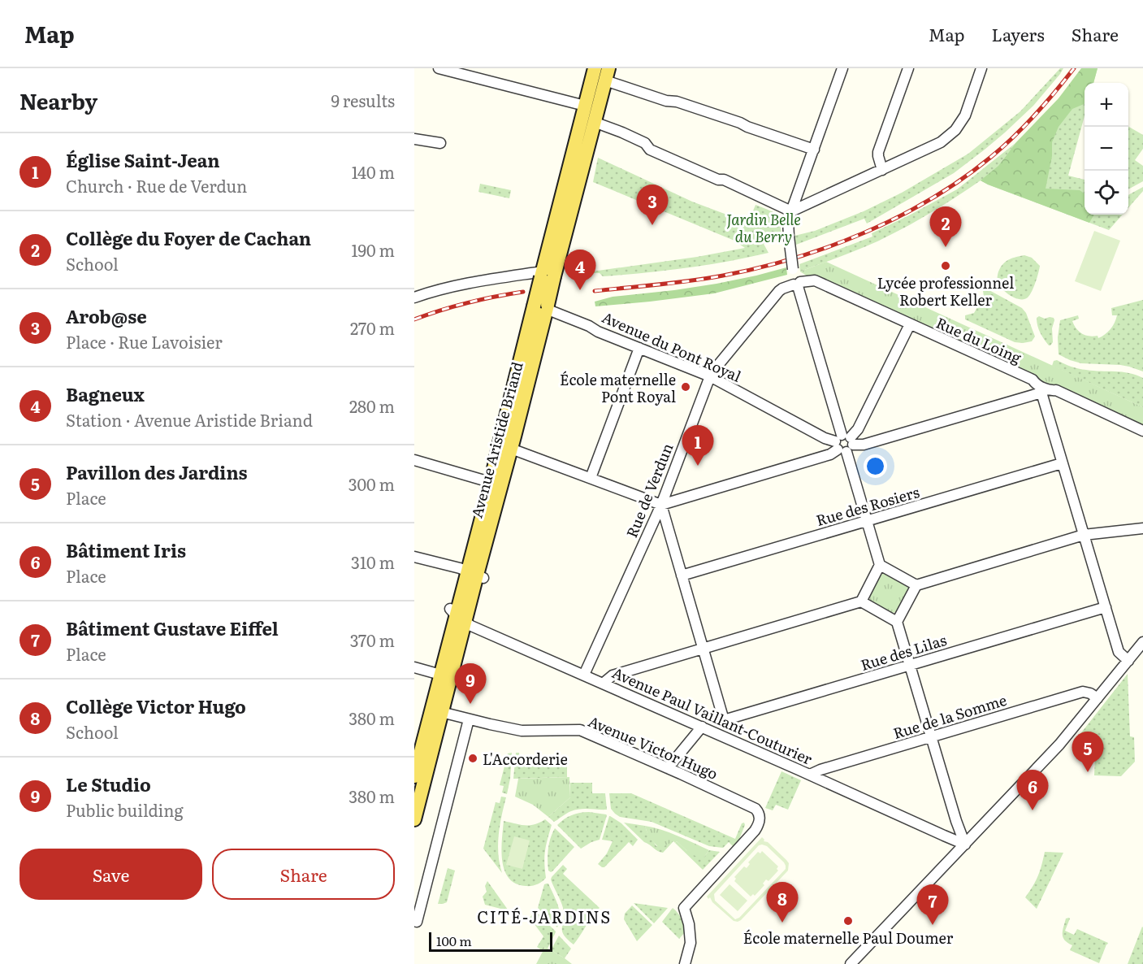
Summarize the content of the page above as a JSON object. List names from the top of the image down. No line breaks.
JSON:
{"streets":{"main road":["Avenue Aristide Briand"],"street":["Rue du Loing","Avenue du Pont Royal","Rue de Verdun","Rue des Rosiers","Rue des Lilas","Avenue Paul Vaillant-Couturier","Rue de la Somme","Avenue Victor Hugo"]},"crossings":[["Rue du Loing","Rue de Verdun"],["Avenue du Pont Royal","Avenue Aristide Briand"],["Avenue du Pont Royal","Rue de Verdun"],["Avenue Aristide Briand","Avenue Paul Vaillant-Couturier"],["Avenue Aristide Briand","Avenue Victor Hugo"],["Rue de Verdun","Avenue Paul Vaillant-Couturier"],["Avenue Paul Vaillant-Couturier","Rue de la Somme"]],"districts":["CITÉ-JARDINS"],"parks":["Jardin Belle du Berry"],"places":["Lycée professionnel Robert Keller","École maternelle Pont Royal","L'Accorderie","École maternelle Paul Doumer"],"scale_bar":"100 m","page":{"header":"Map","nav":["Map","Layers","Share"],"heading":["Nearby","9 results"],"map_buttons":["+","−"],"list":[{"mark":"1","name":"Église Saint-Jean","note":"Church · Rue de Verdun","value":"140 m"},{"mark":"2","name":"Collège du Foyer de Cachan","note":"School","value":"190 m"},{"mark":"3","name":"Arob@se","note":"Place · Rue Lavoisier","value":"270 m"},{"mark":"4","name":"Bagneux","note":"Station · Avenue Aristide Briand","value":"280 m"},{"mark":"5","name":"Pavillon des Jardins","note":"Place","value":"300 m"},{"mark":"6","name":"Bâtiment Iris","note":"Place","value":"310 m"},{"mark":"7","name":"Bâtiment Gustave Eiffel","note":"Place","value":"370 m"},{"mark":"8","name":"Collège Victor Hugo","note":"School","value":"380 m"},{"mark":"9","name":"Le Studio","note":"Public building","value":"380 m"}],"pins":["3","2","4","1","9","5","6","8","7"],"buttons":["Save","Share"],"scale":"100 m"}}
